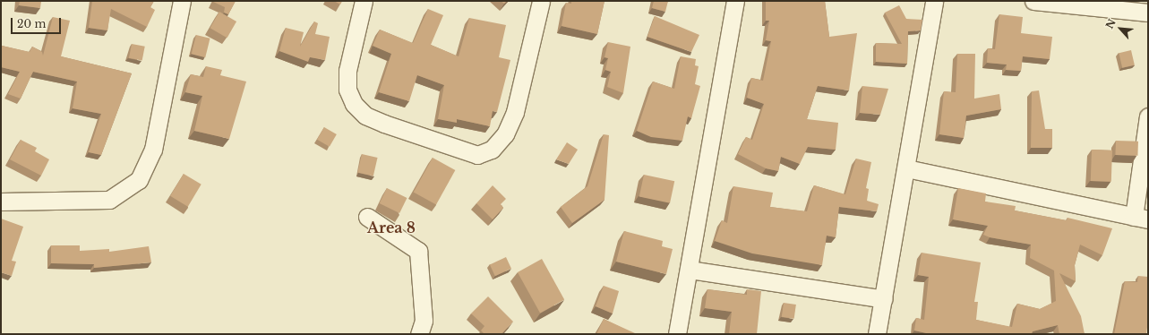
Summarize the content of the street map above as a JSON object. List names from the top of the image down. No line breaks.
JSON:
{"districts":["Area 8"],"scale_bar":"20 m","north":"top left"}
